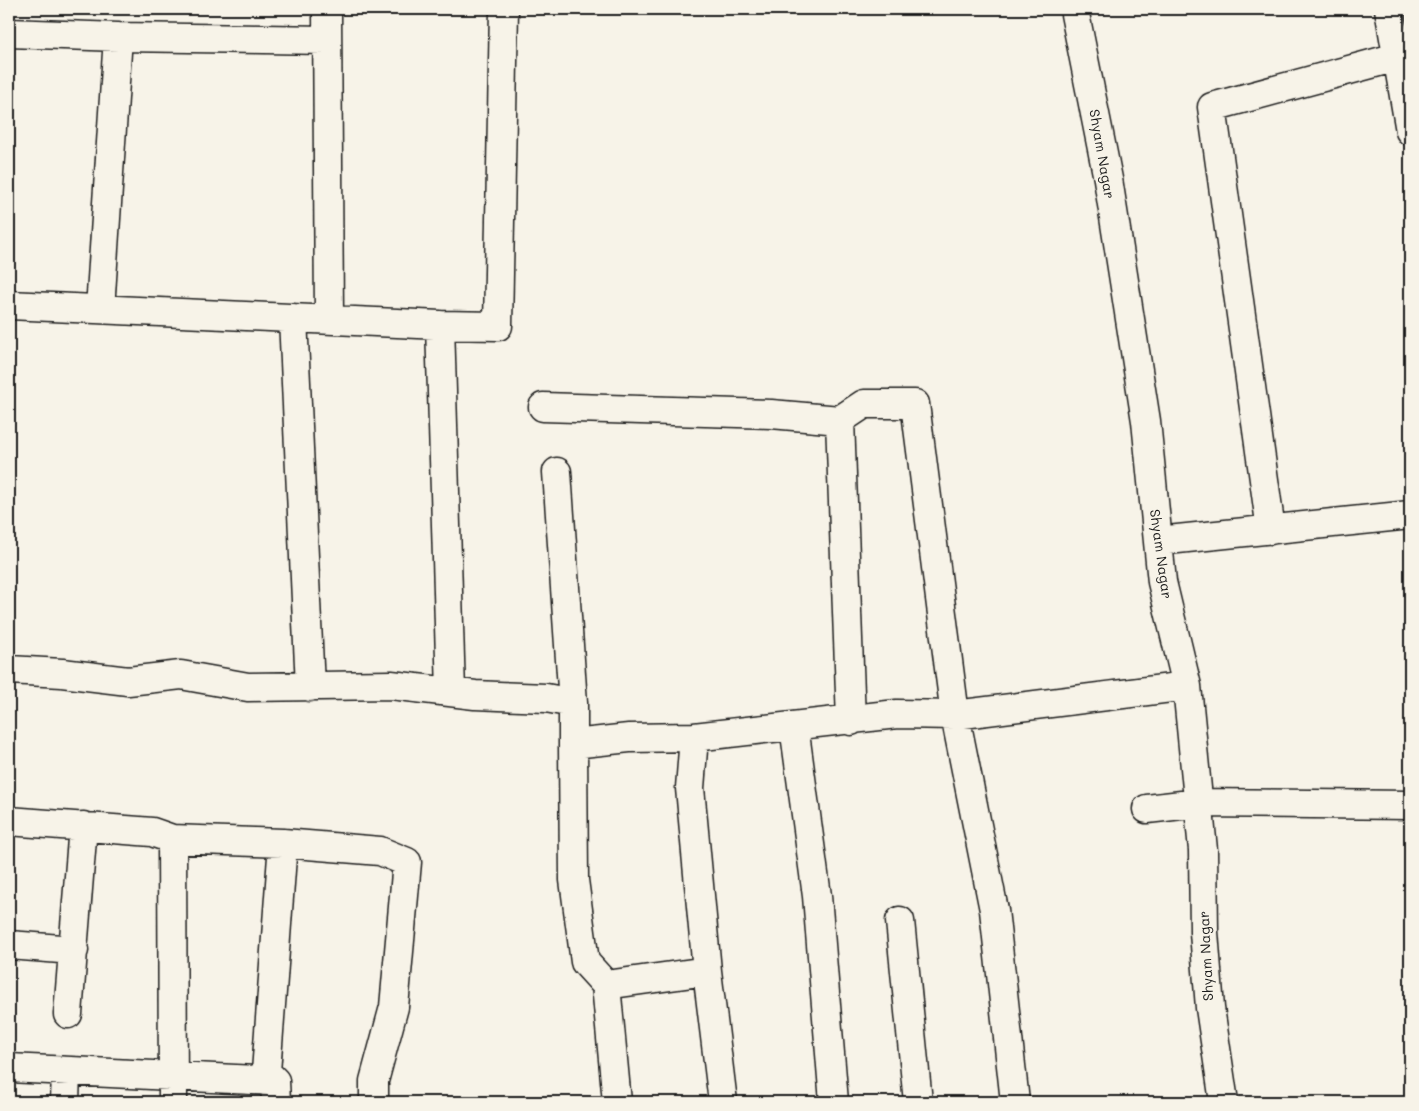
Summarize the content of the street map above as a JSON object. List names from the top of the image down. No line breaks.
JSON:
{"streets":{"street":["Shyam Nagar"]}}
